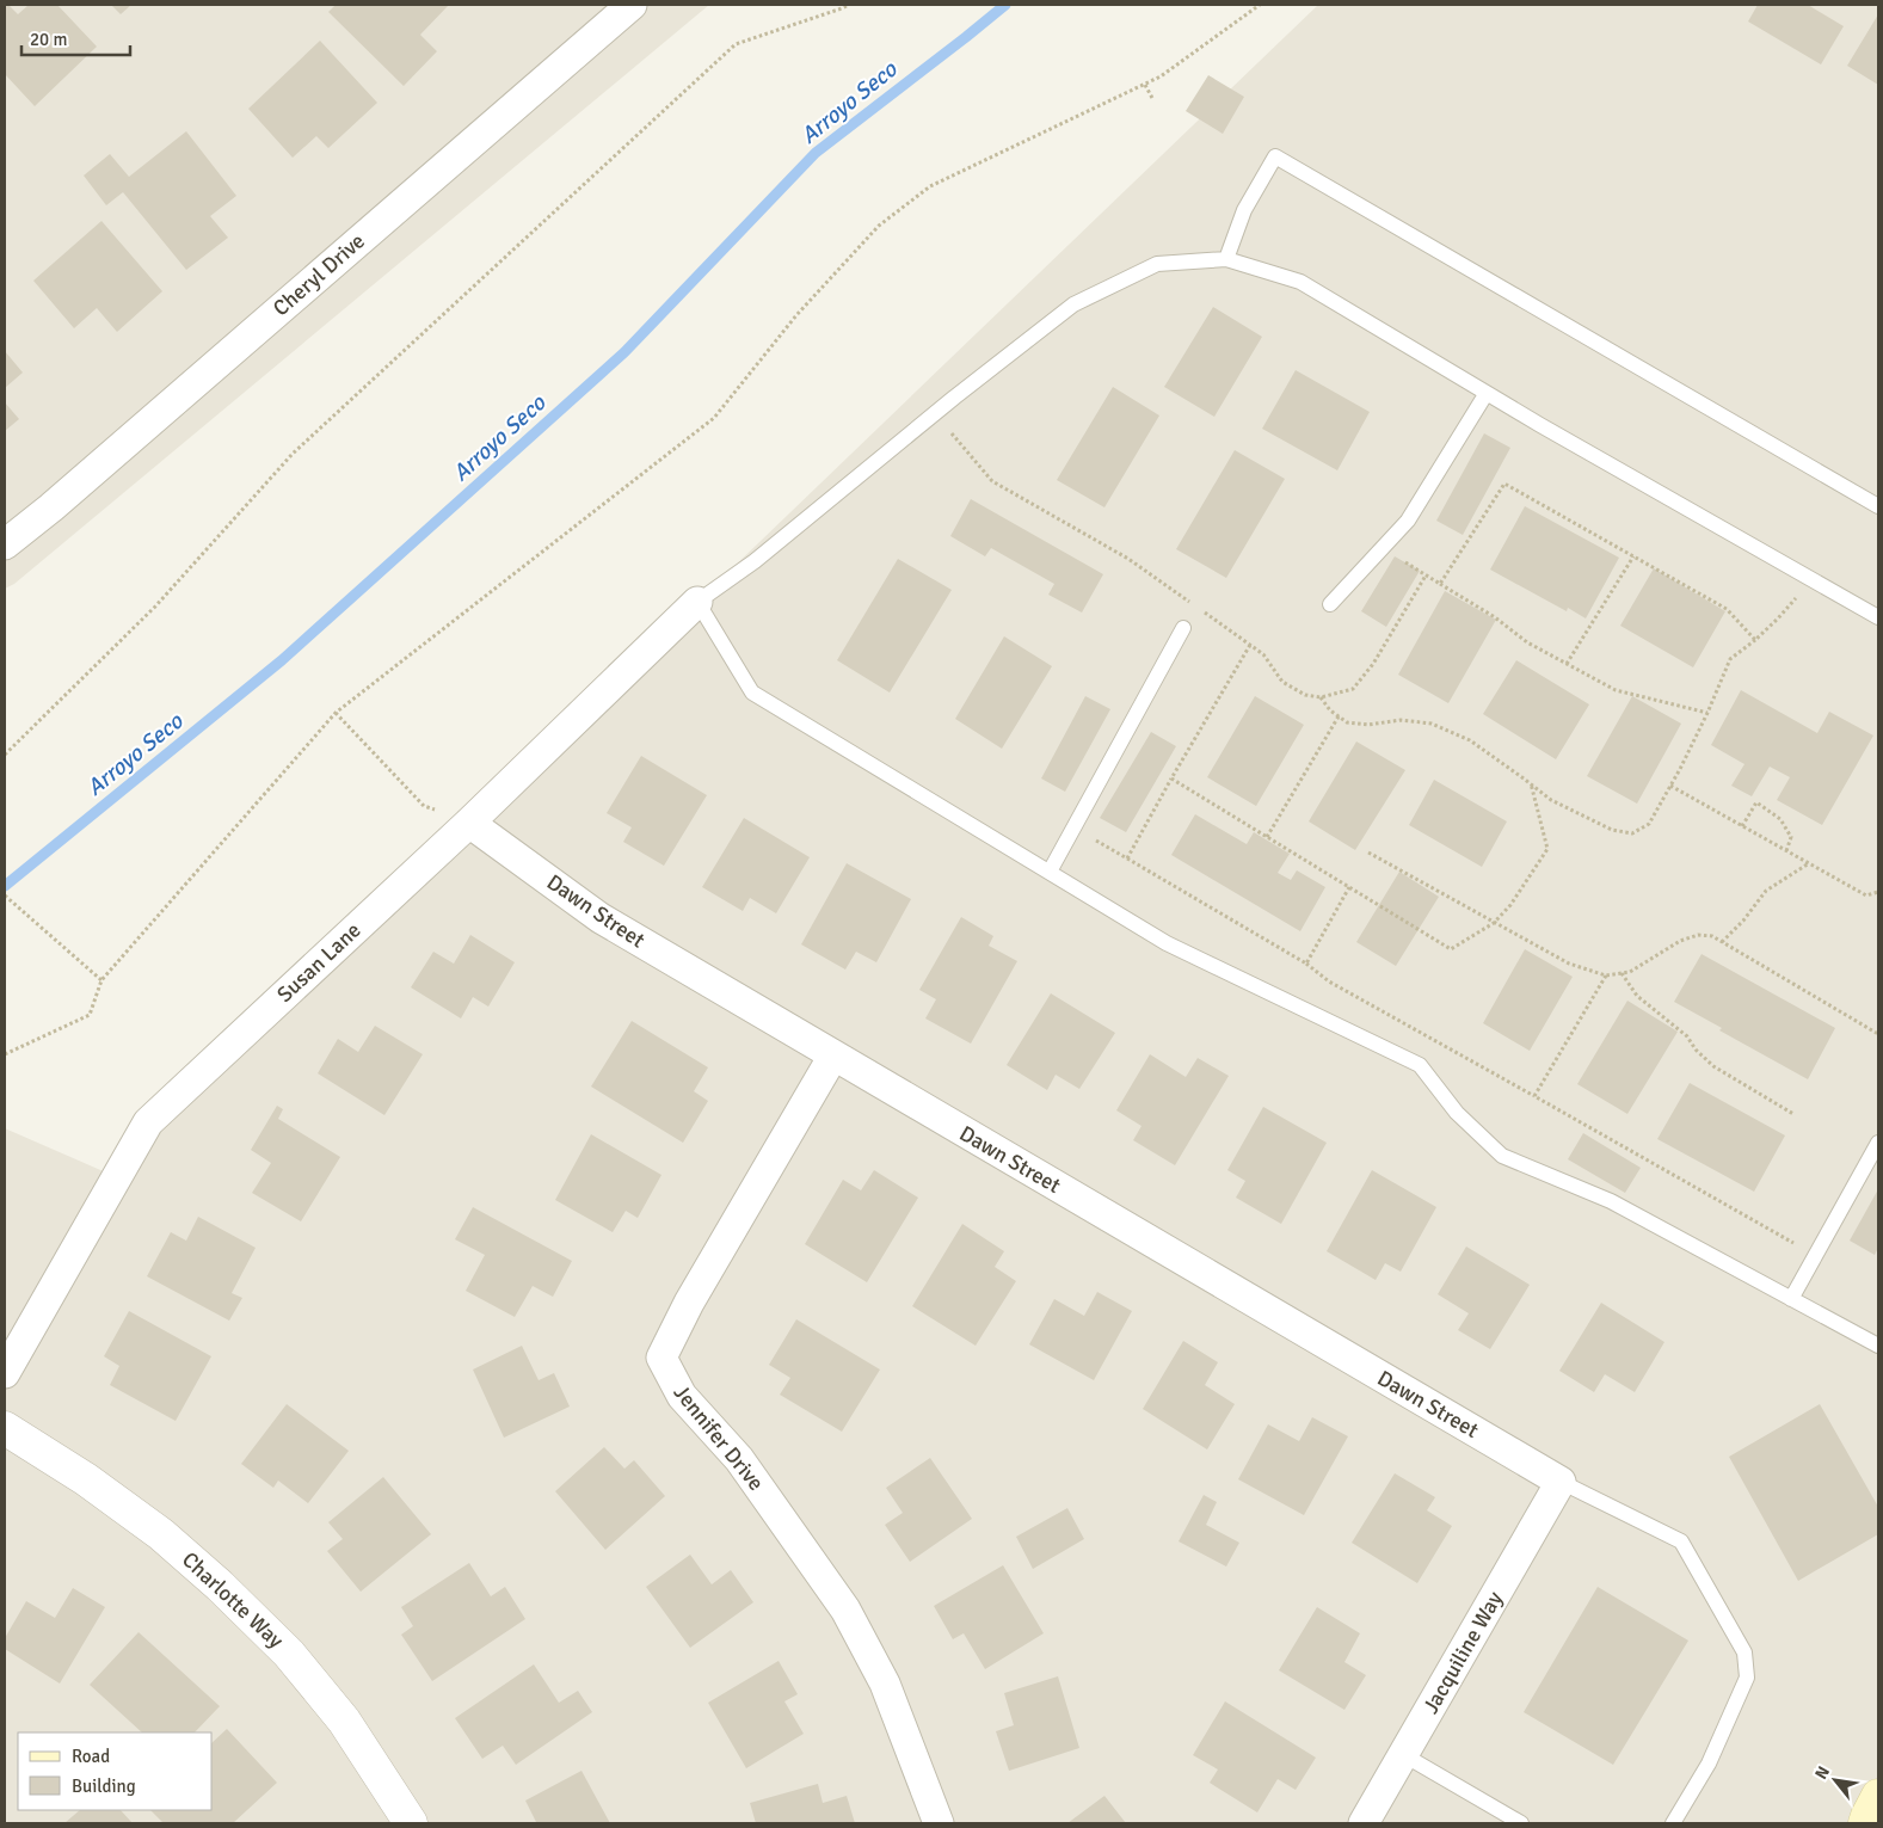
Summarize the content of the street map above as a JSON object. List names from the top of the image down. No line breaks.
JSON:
{"streets":{"street":["Cheryl Drive","Dawn Street","Susan Lane","Jennifer Drive","Charlotte Way","Jacquiline Way"]},"crossings":[["Dawn Street","Susan Lane"],["Dawn Street","Jennifer Drive"],["Dawn Street","Jacquiline Way"]],"water":["Arroyo Seco"],"legend":["Road","Building"],"scale_bar":"20 m","north":"top left"}
